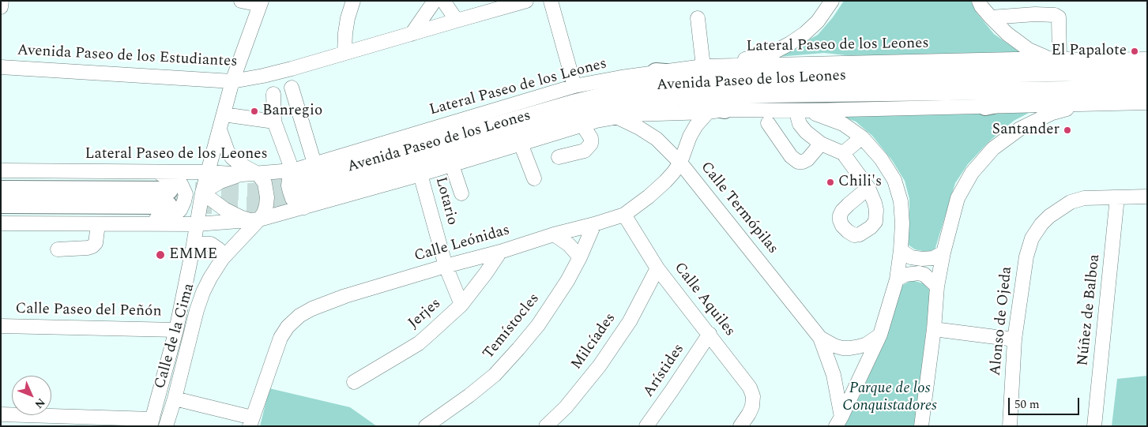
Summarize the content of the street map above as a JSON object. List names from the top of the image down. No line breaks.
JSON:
{"streets":{"main road":["Avenida Paseo de los Leones"],"street":["Lateral Paseo de los Leones","Avenida Paseo de los Estudiantes","Lotario","Calle Termópilas","Calle Leónidas","Calle Aquiles","Núñez de Balboa","Calle Paseo del Peñón","Jerjes","Alonso de Ojeda","Temístocles","Calle de la Cima","Milcíades","Arístides"]},"crossings":[["Lateral Paseo de los Leones","Avenida Paseo de los Leones"],["Lateral Paseo de los Leones","Calle de la Cima"],["Avenida Paseo de los Estudiantes","Calle de la Cima"],["Avenida Paseo de los Leones","Lotario"],["Avenida Paseo de los Leones","Calle Termópilas"],["Avenida Paseo de los Leones","Calle Leónidas"],["Avenida Paseo de los Leones","Calle de la Cima"],["Lotario","Calle Leónidas"],["Lotario","Jerjes"],["Calle Termópilas","Calle Leónidas"],["Calle Leónidas","Calle Aquiles"],["Calle Leónidas","Jerjes"],["Calle Leónidas","Temístocles"],["Calle Aquiles","Milcíades"],["Calle Aquiles","Arístides"],["Núñez de Balboa","Alonso de Ojeda"],["Calle Paseo del Peñón","Calle de la Cima"]],"parks":["Parque de los Conquistadores"],"places":["El Papalote","Banregio","Santander","Chili's","EMME"],"scale_bar":"50 m","north":"bottom right"}
